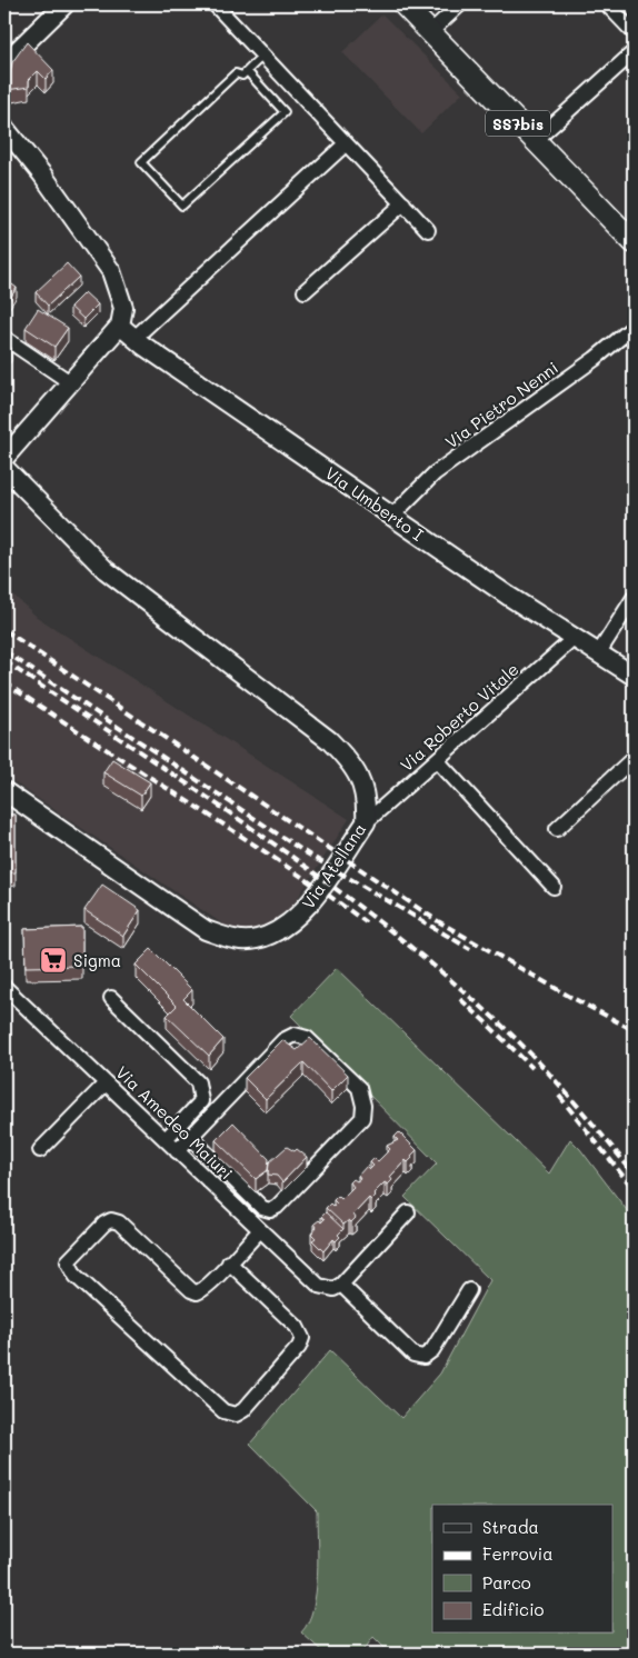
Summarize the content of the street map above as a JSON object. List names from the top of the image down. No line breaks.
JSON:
{"streets":{"main road":["SS7bis","Via Umberto I","Via Atellana"],"street":["Via Pietro Nenni","Via Roberto Vitale","Via Amedeo Maiuri"]},"crossings":[["Via Pietro Nenni","Via Umberto I"],["Via Umberto I","Via Roberto Vitale"],["Via Roberto Vitale","Via Atellana"]],"places":{"supermarket":["Sigma"]},"legend":["Strada","Ferrovia","Parco","Edificio"]}
